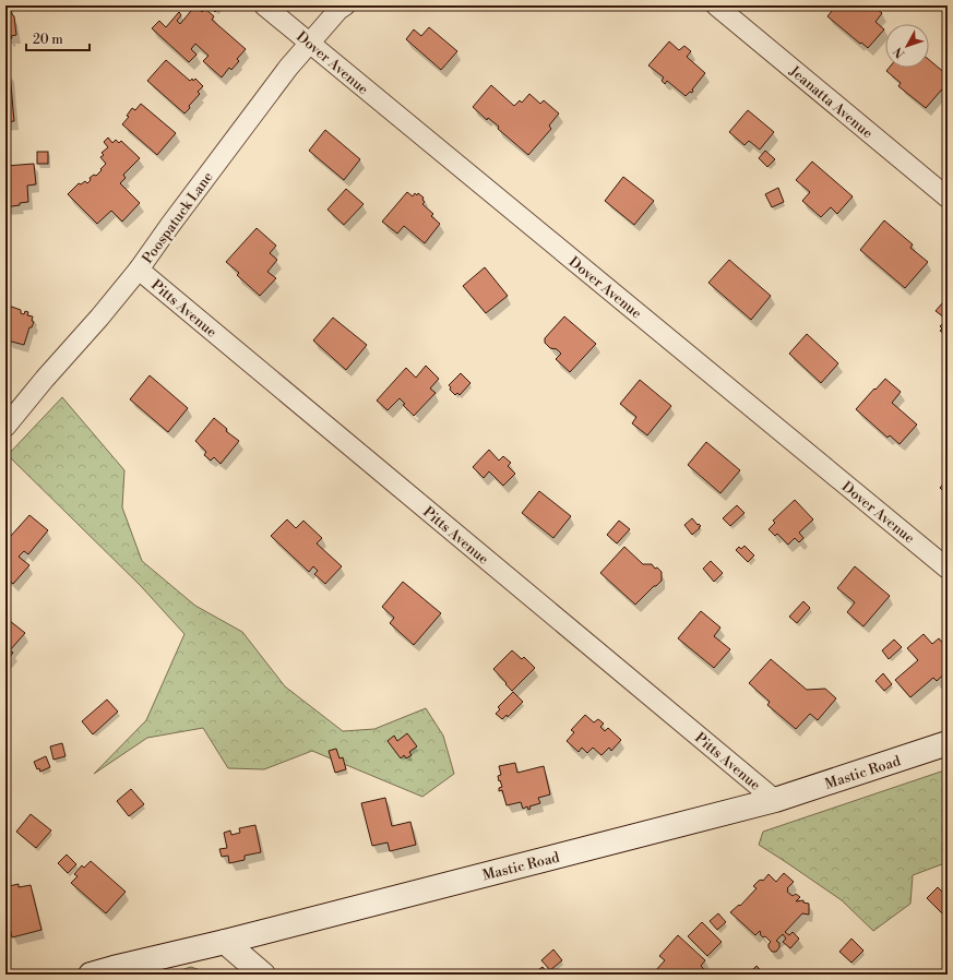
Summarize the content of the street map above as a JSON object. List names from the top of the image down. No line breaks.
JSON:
{"streets":{"main road":["Mastic Road"],"street":["Dover Avenue","Jeanatta Avenue","Poospatuck Lane","Pitts Avenue"]},"crossings":[["Dover Avenue","Poospatuck Lane"],["Poospatuck Lane","Pitts Avenue"],["Pitts Avenue","Mastic Road"]],"scale_bar":"20 m","north":"bottom left"}
